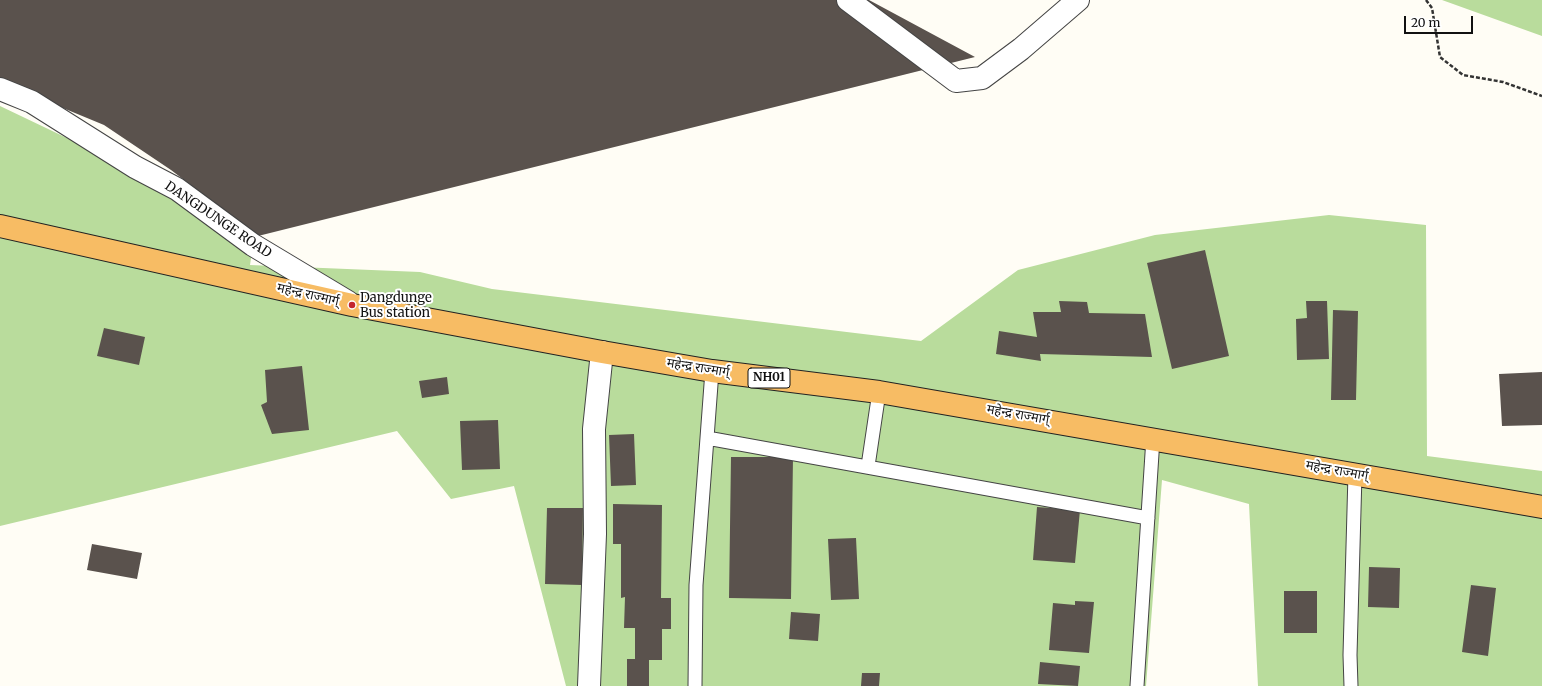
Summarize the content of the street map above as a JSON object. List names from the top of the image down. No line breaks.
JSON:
{"streets":{"highway":["महेन्द्र राज्मार्ग्","NH01"],"street":["DANGDUNGE ROAD"]},"crossings":[["DANGDUNGE ROAD","महेन्द्र राज्मार्ग्"]],"places":["Dangdunge Bus station"],"scale_bar":"20 m"}
